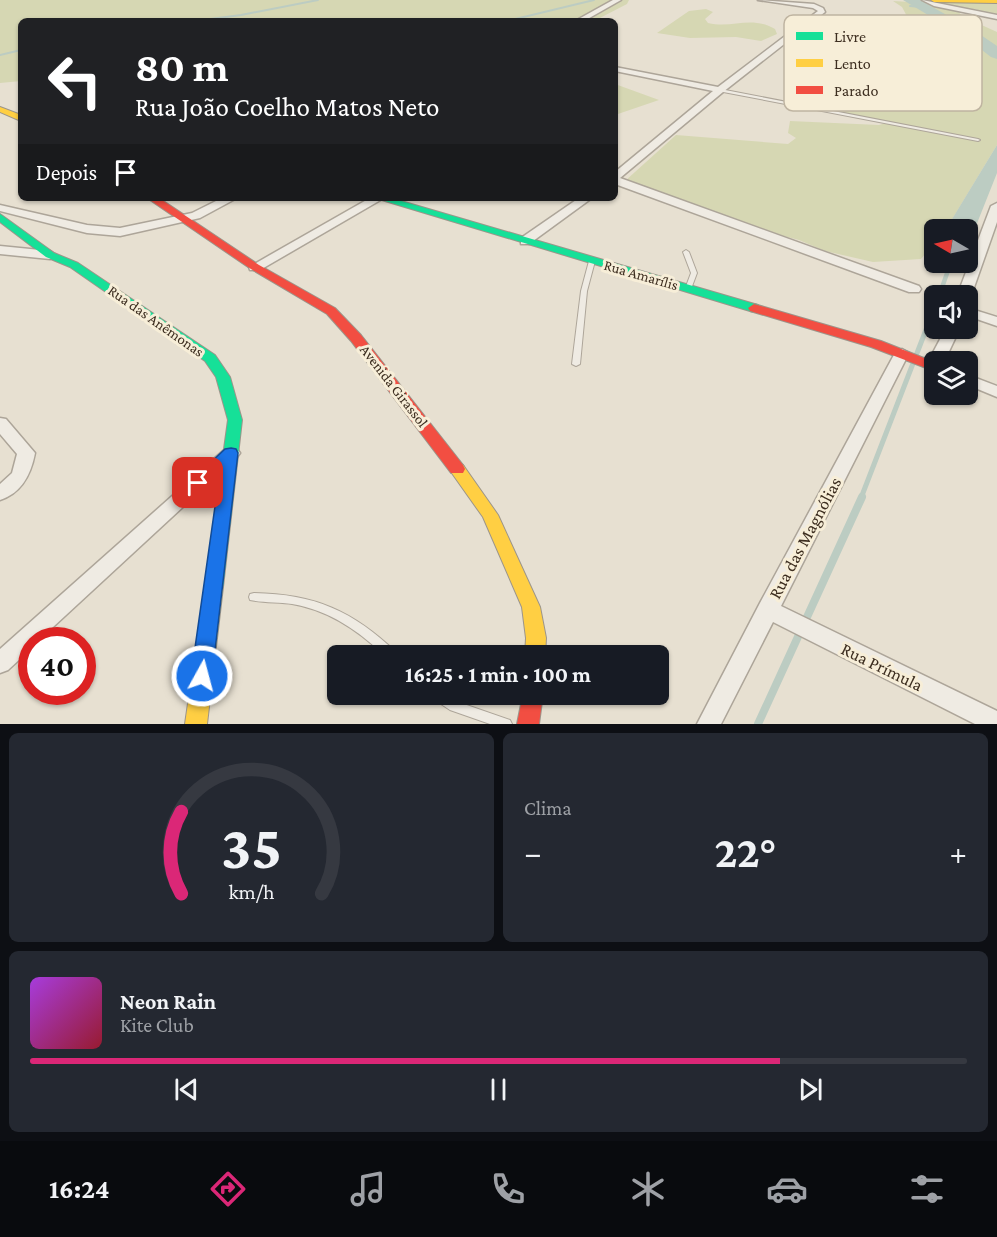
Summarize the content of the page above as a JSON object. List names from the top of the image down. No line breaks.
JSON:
{"streets":{"main road":["Rua Amarílis","Rua das Anêmonas","Avenida Girassol"],"street":["Rua das Magnólias","Rua Prímula"]},"crossings":[["Rua Amarílis","Rua das Magnólias"],["Rua das Magnólias","Rua Prímula"]],"legend":["Livre","Lento","Parado"],"north":"left","page":{"turn":["80 m","Rua João Coelho Matos Neto"],"then":"Depois","limit":"40","trip":"16:25 · 1 min · 100 m","tile":"Clima","heat":["−","22°","+"],"song":["Neon Rain","Kite Club"],"tabs":"16:24","gauge":["35","km/h"]}}
